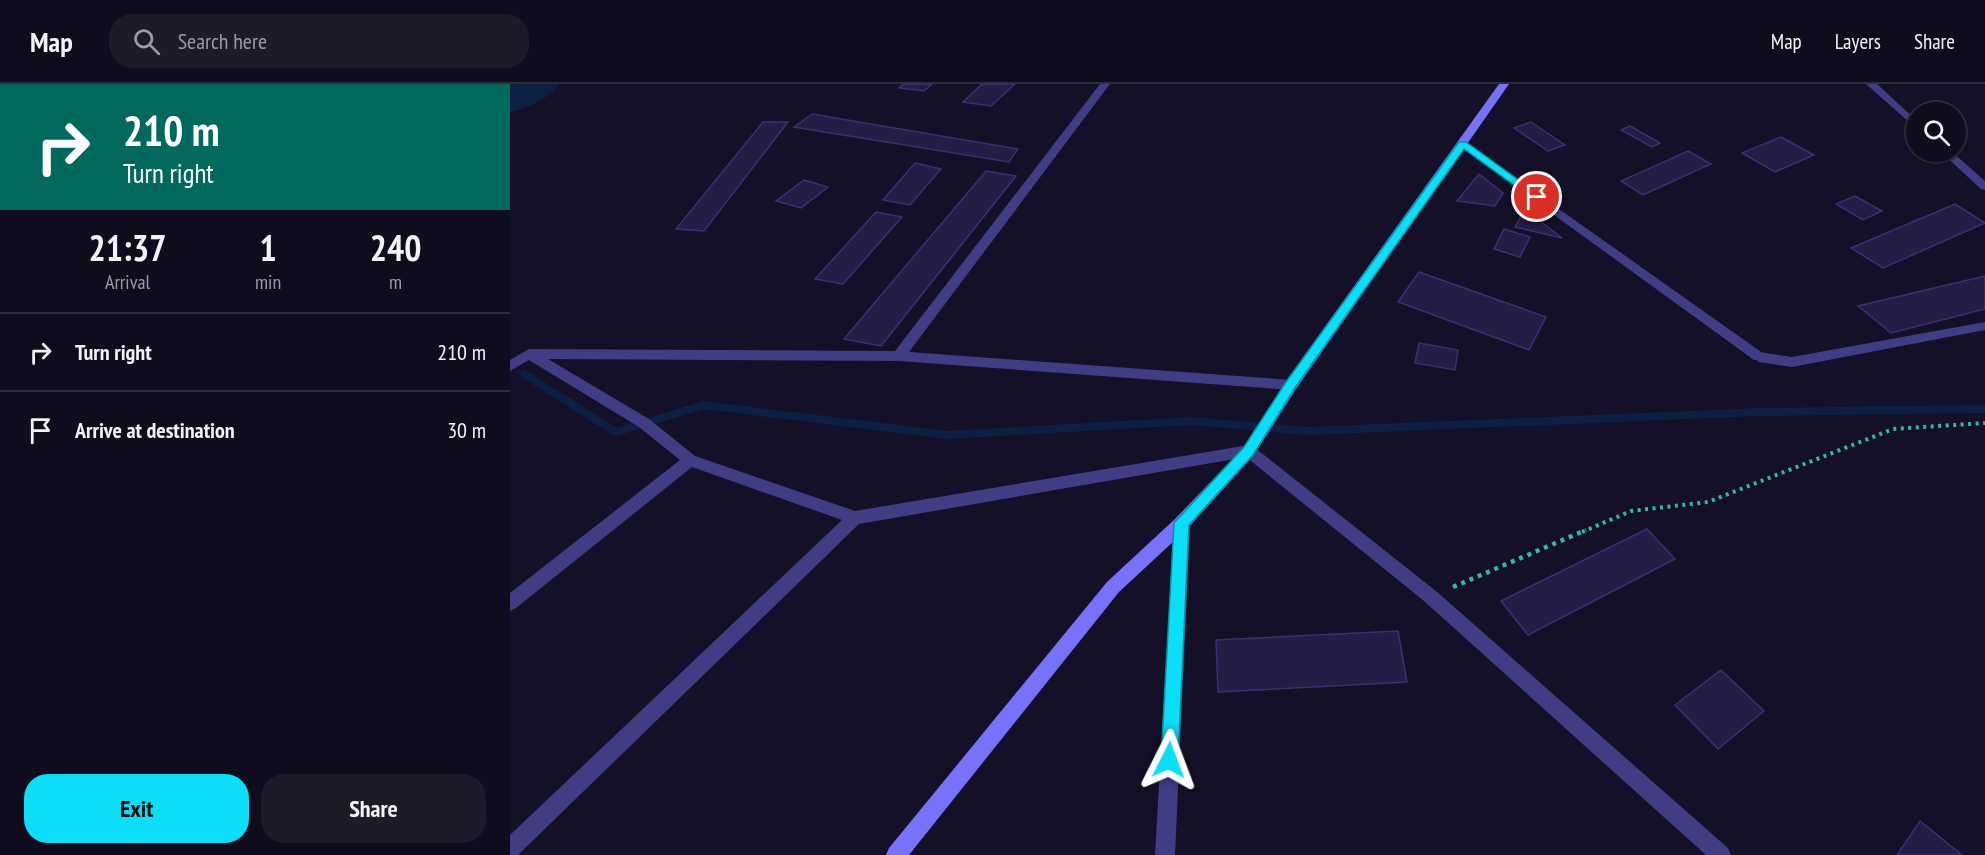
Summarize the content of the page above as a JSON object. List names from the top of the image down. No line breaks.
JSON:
{"page":{"header":"Map","search":"Search here","nav":["Map","Layers","Share"],"turn":["210 m","Turn right"],"eta":["21:37","Arrival","1","min","240","m"],"list":[{"name":"Turn right","value":"210 m"},{"name":"Arrive at destination","value":"30 m"}],"buttons":["Exit","Share"]}}
